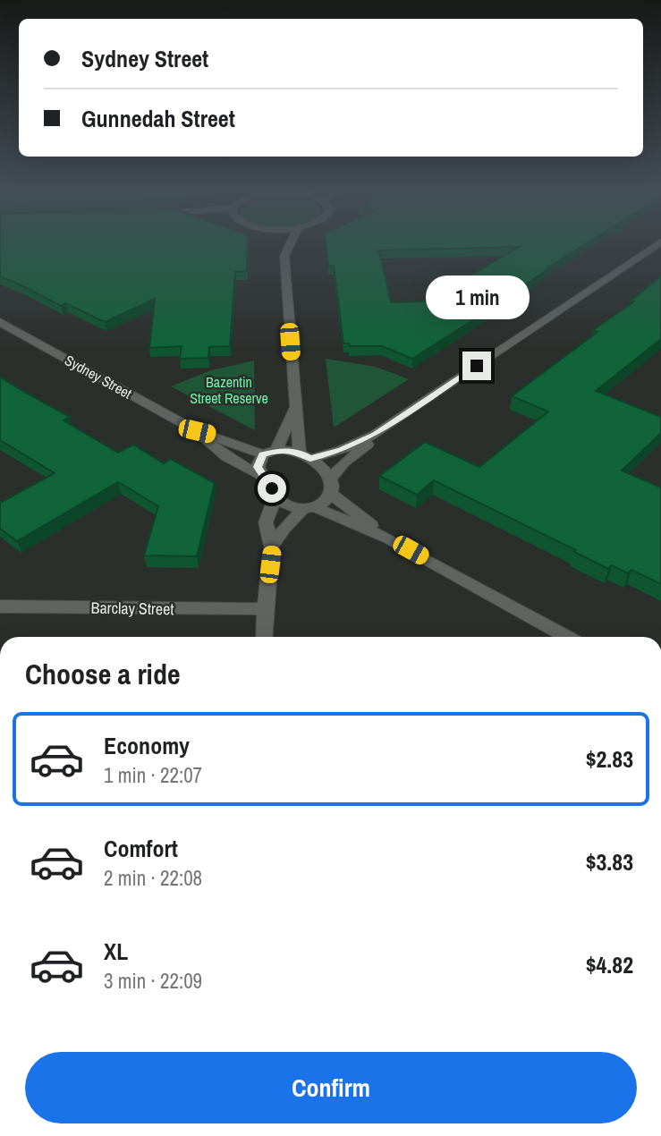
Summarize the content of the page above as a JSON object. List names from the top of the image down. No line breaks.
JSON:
{"streets":{"street":["Sydney Street","Barclay Street"]},"parks":["Bazentin Street Reserve"],"page":{"banner":["Sydney Street","Gunnedah Street"],"bubble":"1 min","heading":"Choose a ride","list":[{"name":"Economy","note":"1 min · 22:07","value":"$2.83"},{"name":"Comfort","note":"2 min · 22:08","value":"$3.83"},{"name":"XL","note":"3 min · 22:09","value":"$4.82"}],"buttons":"Confirm"}}
